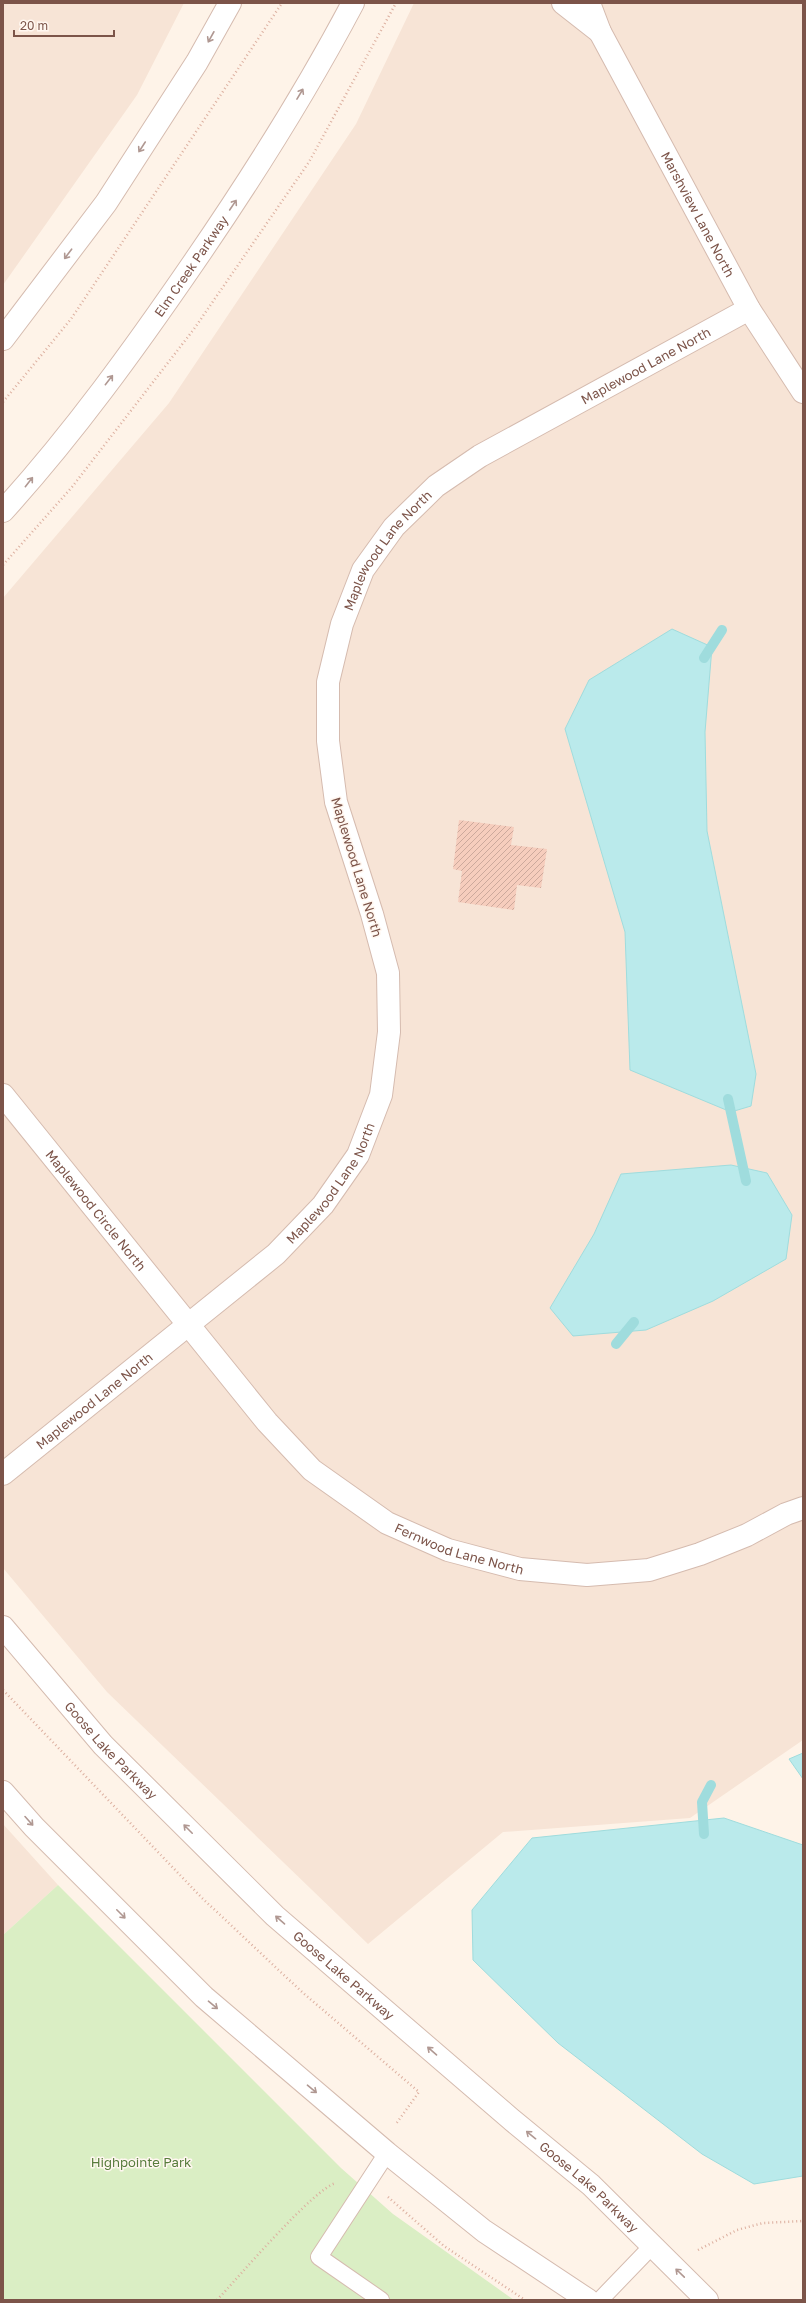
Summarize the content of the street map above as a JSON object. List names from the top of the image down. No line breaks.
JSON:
{"streets":{"street":["Marshview Lane North","Elm Creek Parkway","Maplewood Lane North","Maplewood Circle North","Fernwood Lane North","Goose Lake Parkway"]},"crossings":[["Marshview Lane North","Maplewood Lane North"],["Maplewood Lane North","Maplewood Circle North"],["Maplewood Lane North","Fernwood Lane North"],["Maplewood Circle North","Fernwood Lane North"]],"parks":["Highpointe Park"],"scale_bar":"20 m"}
